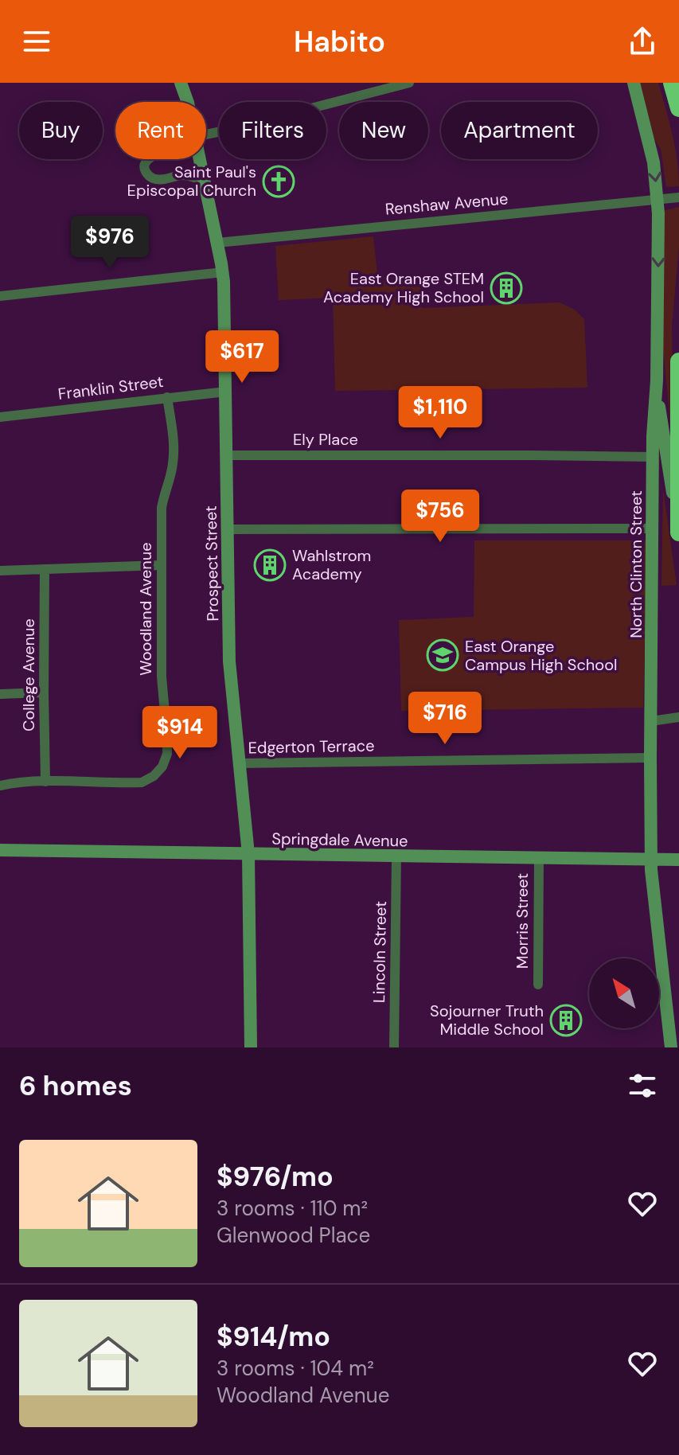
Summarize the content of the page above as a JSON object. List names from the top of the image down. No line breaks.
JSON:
{"streets":{"street":["Renshaw Avenue","Franklin Street","Ely Place","Prospect Street","North Clinton Street","Woodland Avenue","College Avenue","Edgerton Terrace","Springdale Avenue","Morris Street","Lincoln Street"]},"crossings":[["Renshaw Avenue","Prospect Street"],["Renshaw Avenue","North Clinton Street"],["Franklin Street","Prospect Street"],["Franklin Street","Woodland Avenue"],["Ely Place","Prospect Street"],["Ely Place","North Clinton Street"],["Prospect Street","Edgerton Terrace"],["Prospect Street","Springdale Avenue"],["North Clinton Street","Edgerton Terrace"],["North Clinton Street","Springdale Avenue"],["Woodland Avenue","College Avenue"],["Springdale Avenue","Morris Street"],["Springdale Avenue","Lincoln Street"]],"places":{"church":["Saint Paul's Episcopal Church"],"building":["East Orange STEM Academy High School","Wahlstrom Academy","Sojourner Truth Middle School"],"school or university":["East Orange Campus High School"]},"north":"top left","page":{"header":"Habito","chip":["Buy","Rent","Filters","New","Apartment"],"price":["$976","$617","$1,110","$756","$716","$914"],"heading":"6 homes","list":[{"name":"$976/mo","note":"3 rooms · 110 m² · Glenwood Place"},{"name":"$914/mo","note":"3 rooms · 104 m² · Woodland Avenue"}]}}
